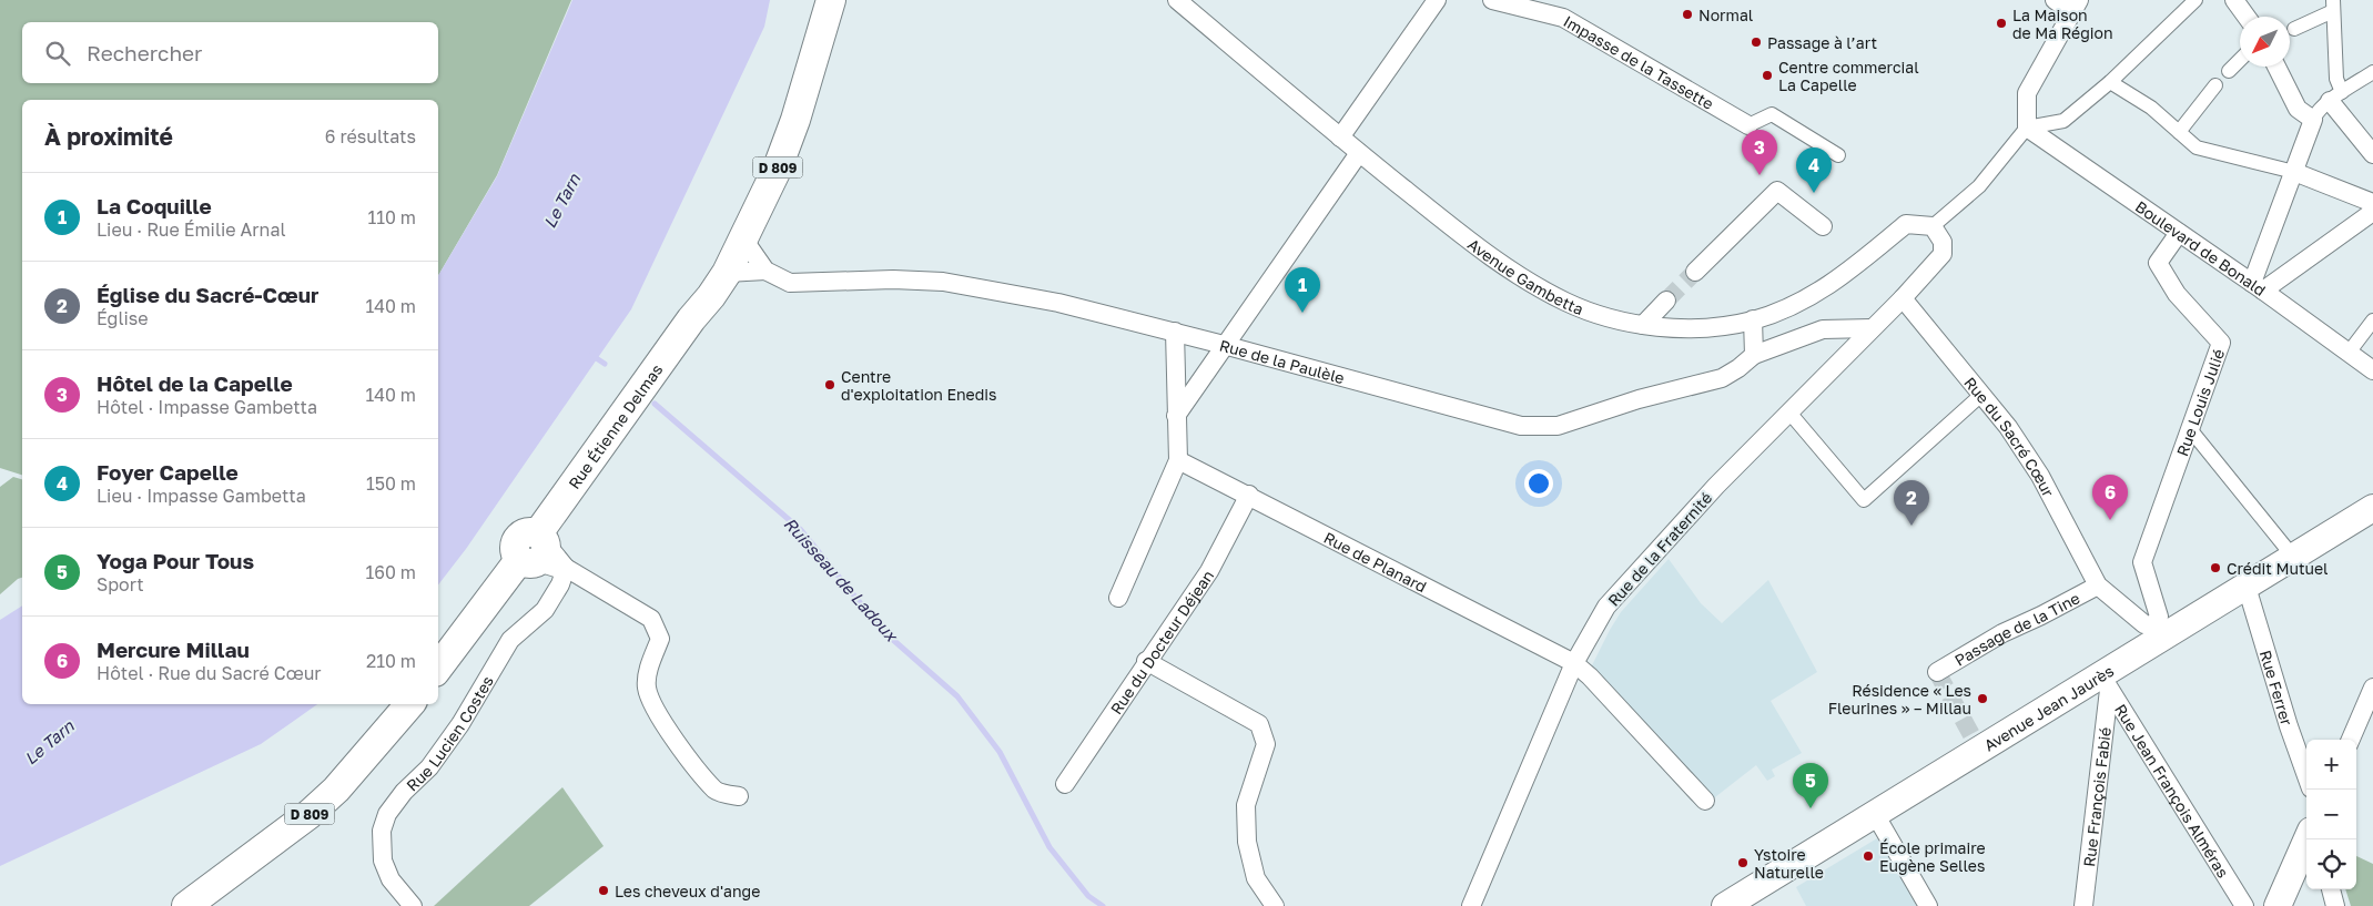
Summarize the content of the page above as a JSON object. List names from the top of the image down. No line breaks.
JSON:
{"streets":{"main road":["D 809","Rue Étienne Delmas","Avenue Jean Jaurès"],"street":["Impasse de la Tassette","Boulevard de Bonald","Avenue Gambetta","Rue de la Paulèle","Rue Louis Julié","Rue du Sacré Cœur","Rue de la Fraternité","Rue de Planard","Passage de la Tine","Rue du Docteur Déjean","Rue Ferrer","Rue Lucien Costes","Rue Jean François Alméras","Rue François Fabié"]},"crossings":[["Boulevard de Bonald","Rue Louis Julié"],["Avenue Gambetta","Rue de la Fraternité"],["Rue de la Paulèle","Rue Étienne Delmas"],["Rue de la Paulèle","Rue de la Fraternité"],["Rue Louis Julié","Avenue Jean Jaurès"],["Rue du Sacré Cœur","Rue de la Fraternité"],["Rue du Sacré Cœur","Passage de la Tine"],["Rue de la Fraternité","Rue de Planard"],["Rue de Planard","Rue du Docteur Déjean"],["Rue Ferrer","Avenue Jean Jaurès"],["Avenue Jean Jaurès","Rue Jean François Alméras"],["Avenue Jean Jaurès","Rue François Fabié"],["Rue Jean François Alméras","Rue François Fabié"]],"water":["Le Tarn","Ruisseau de Ladoux"],"places":["Normal","La Maison de Ma Région","Passage à l’art","Centre commercial La Capelle","Centre d'exploitation Enedis","Crédit Mutuel","Résidence « Les Fleurines » – Millau","École primaire Eugène Selles","Ystoire Naturelle","Les cheveux d'ange"],"north":"bottom left","page":{"search":"Rechercher","heading":["À proximité","6 résultats"],"pins":["3","4","1","6","2","5"],"list":[{"mark":"1","name":"La Coquille","note":"Lieu · Rue Émilie Arnal","value":"110 m"},{"mark":"2","name":"Église du Sacré-Cœur","note":"Église","value":"140 m"},{"mark":"3","name":"Hôtel de la Capelle","note":"Hôtel · Impasse Gambetta","value":"140 m"},{"mark":"4","name":"Foyer Capelle","note":"Lieu · Impasse Gambetta","value":"150 m"},{"mark":"5","name":"Yoga Pour Tous","note":"Sport","value":"160 m"},{"mark":"6","name":"Mercure Millau","note":"Hôtel · Rue du Sacré Cœur","value":"210 m"}],"map_buttons":["+","−"]}}
